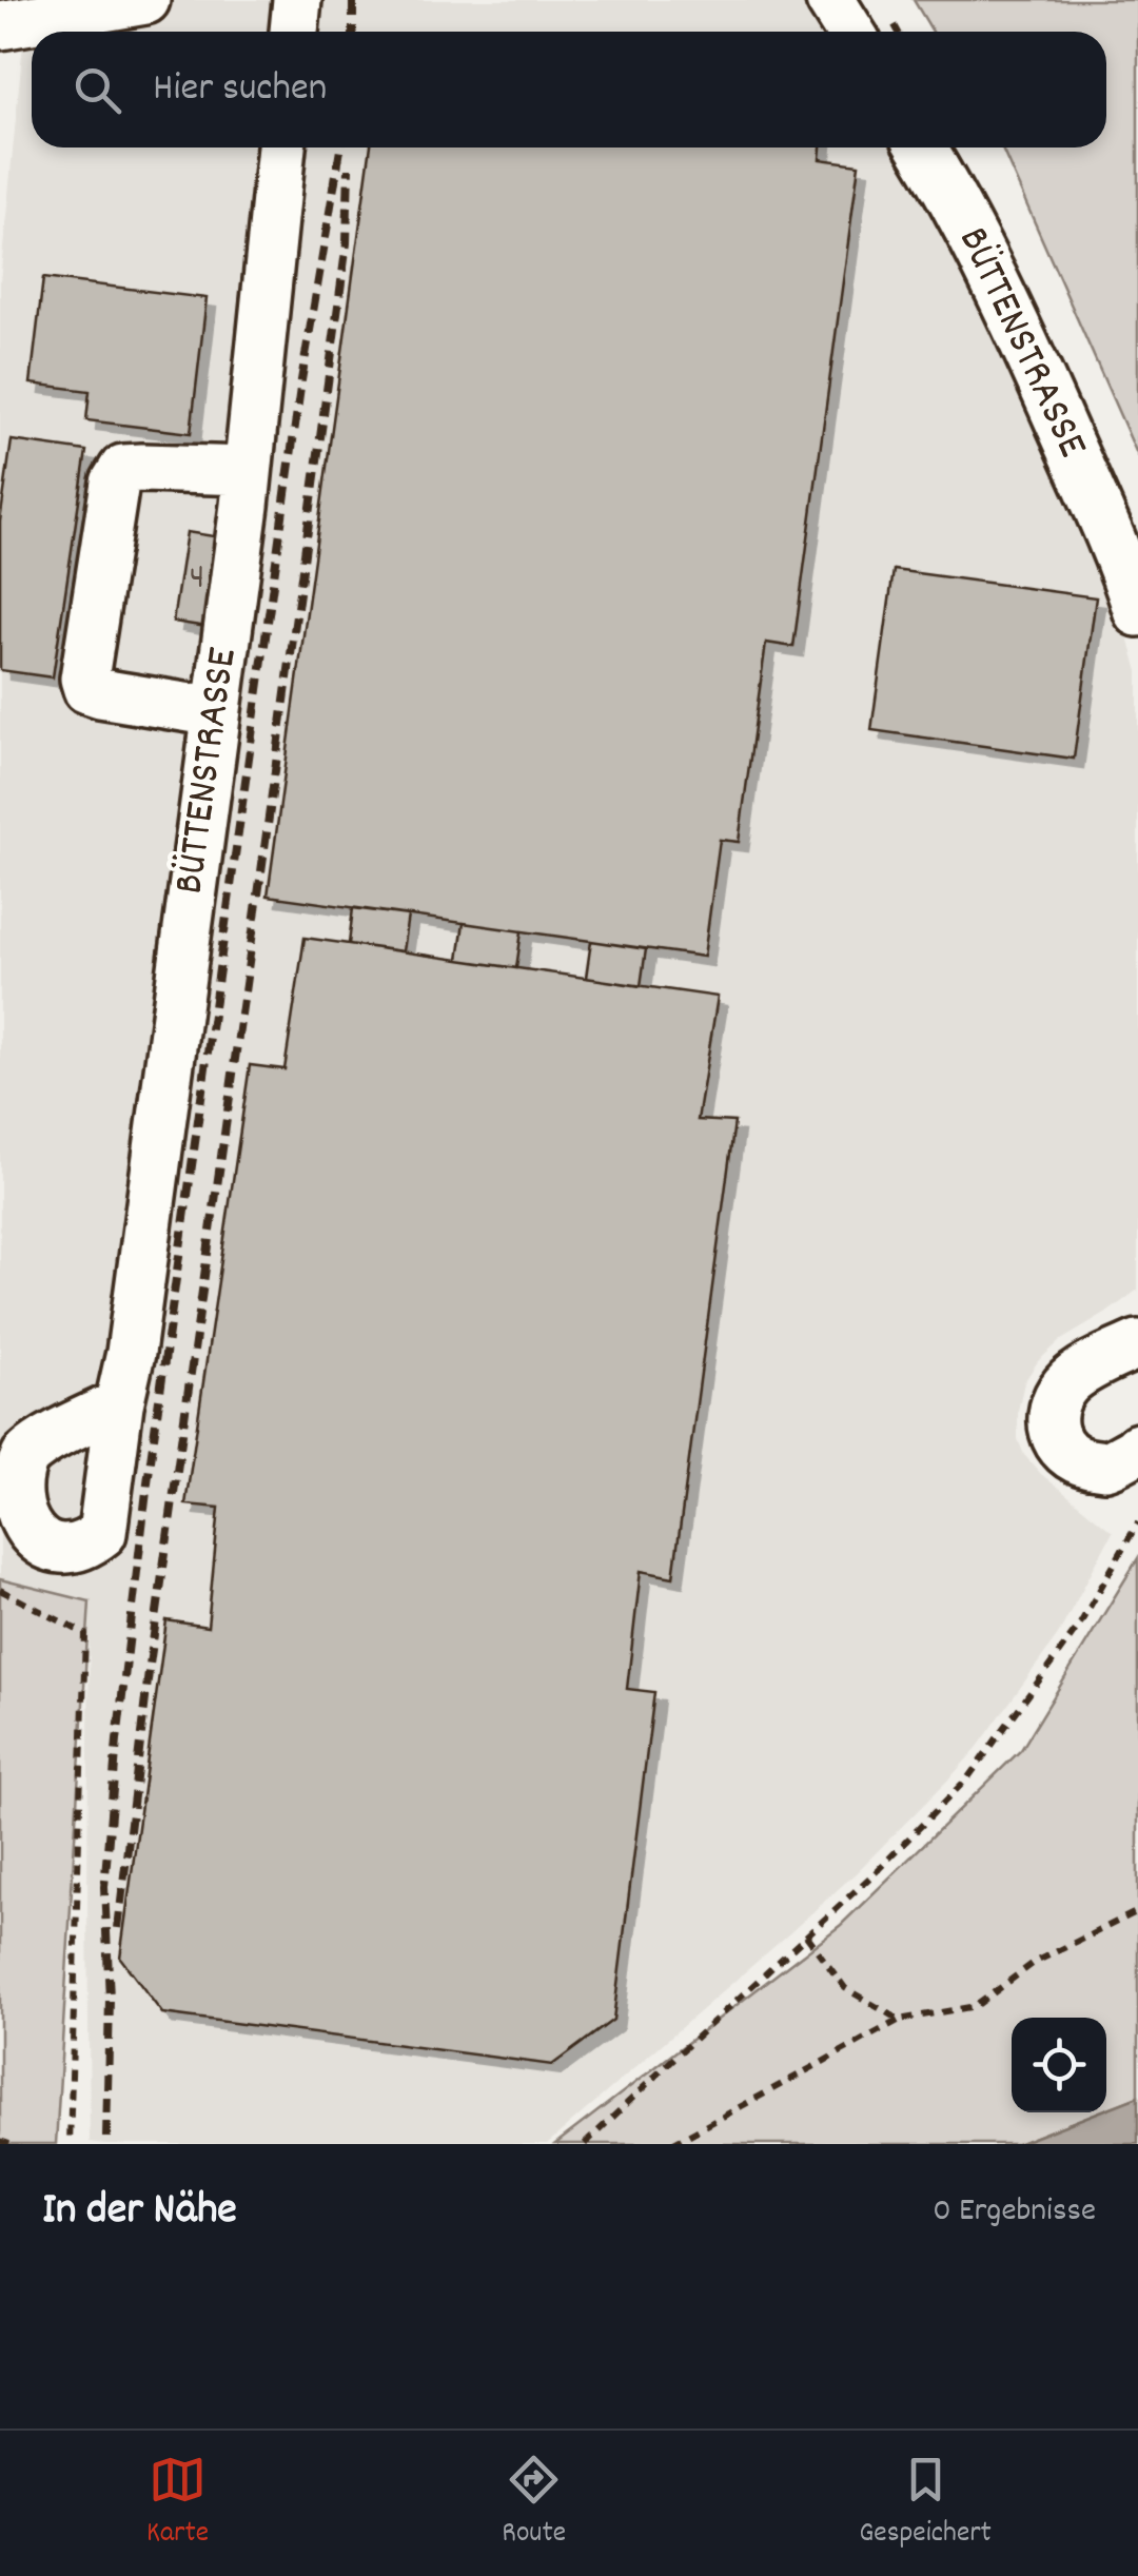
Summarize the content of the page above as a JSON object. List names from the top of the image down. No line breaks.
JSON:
{"streets":{"street":["BÜTTENSTRASSE"]},"house_numbers":["4"],"page":{"search":"Hier suchen","heading":["In der Nähe","0 Ergebnisse"],"nav":["Karte","Route","Gespeichert"]}}
